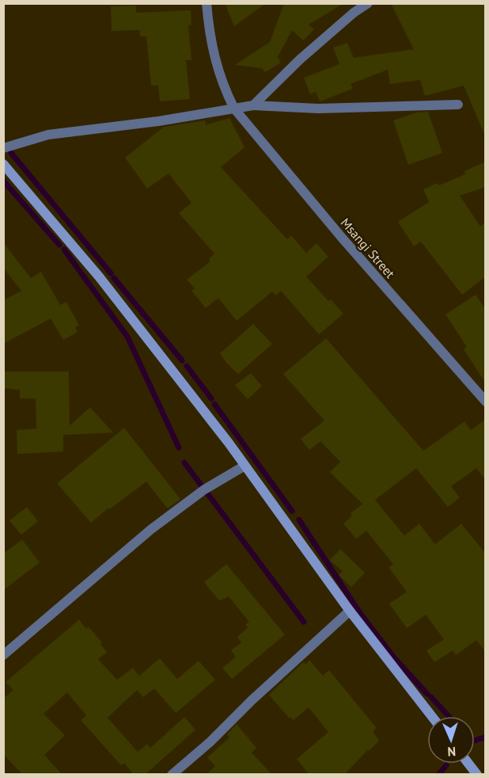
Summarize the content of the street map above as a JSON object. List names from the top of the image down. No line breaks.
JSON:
{"streets":{"street":["Msangi Street"]},"north":"bottom"}
